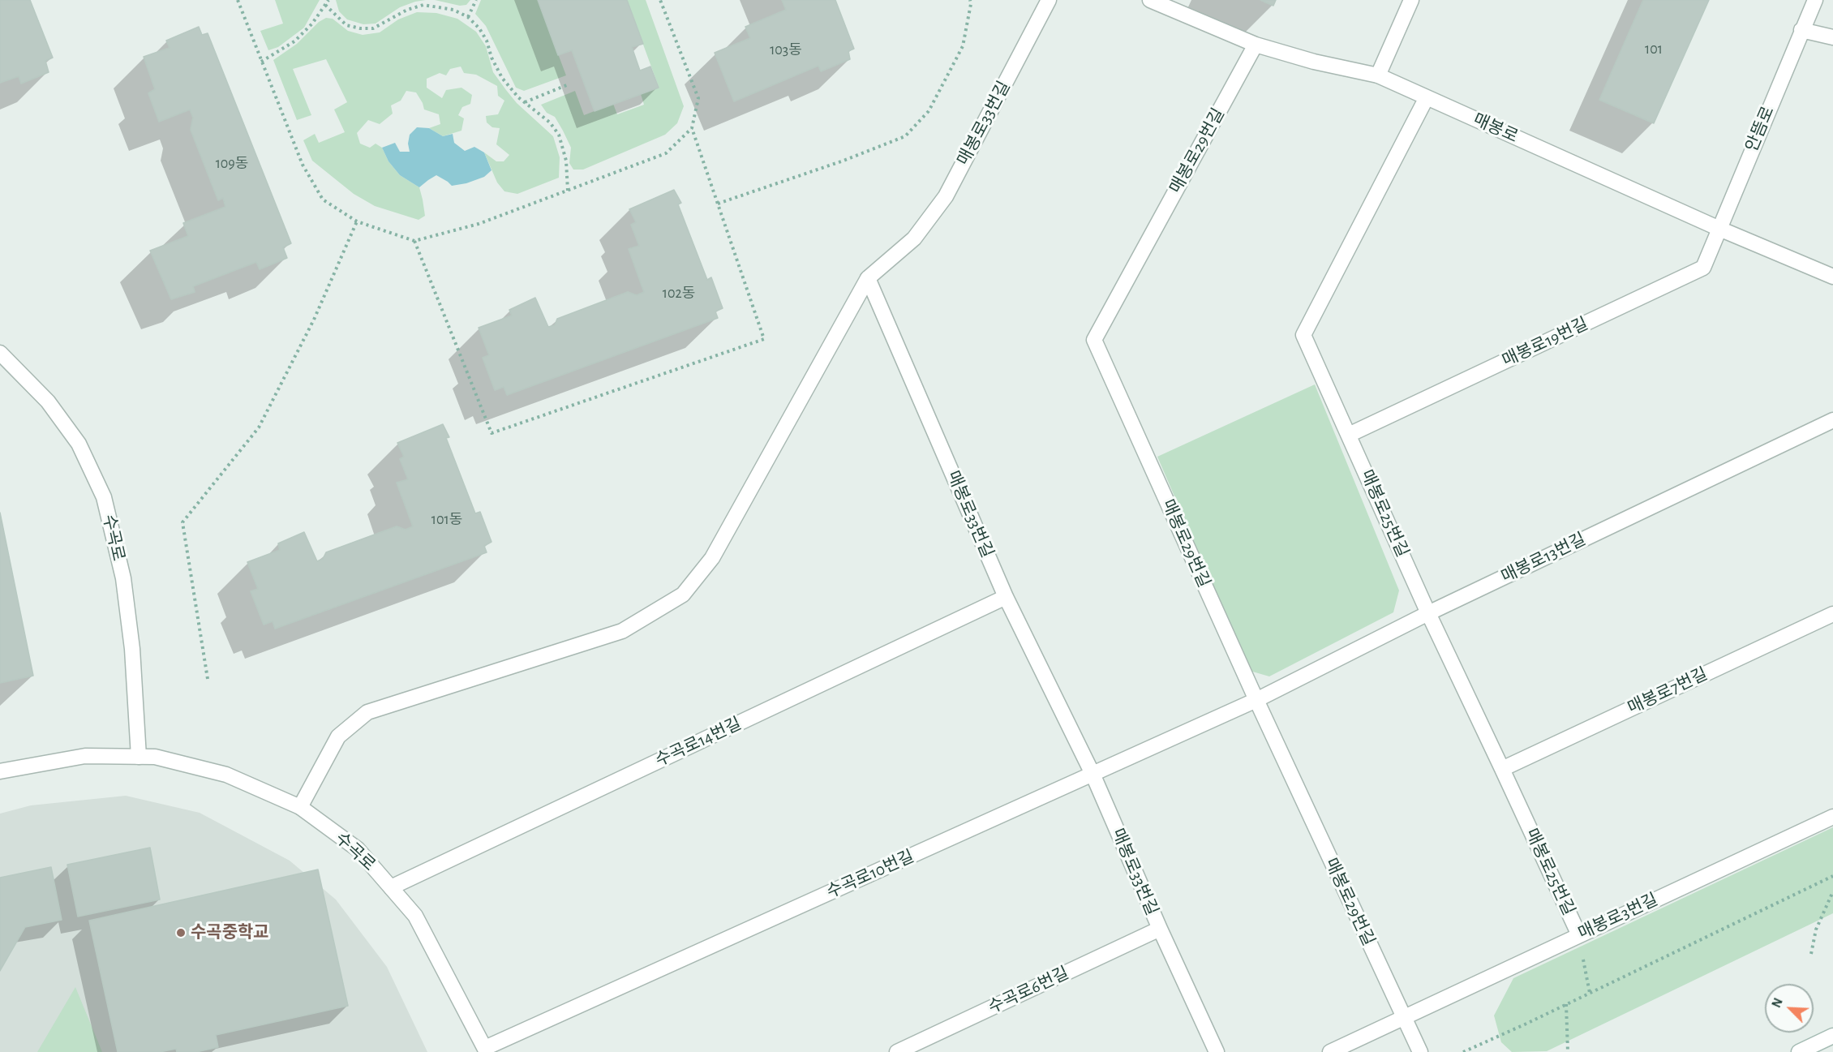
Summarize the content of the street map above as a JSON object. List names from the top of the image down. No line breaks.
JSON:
{"streets":{"street":["매봉로33번길","매봉로","안뜸로","매봉로29번길","매봉로19번길","매봉로25번길","수곡로","매봉로13번길","매봉로7번길","수곡로14번길","수곡로10번길","매봉로3번길","수곡로6번길"]},"crossings":[["매봉로33번길","수곡로14번길"],["매봉로33번길","수곡로10번길"],["매봉로33번길","수곡로6번길"],["매봉로","안뜸로"],["매봉로","매봉로29번길"],["매봉로","매봉로19번길"],["매봉로","매봉로25번길"],["안뜸로","매봉로19번길"],["매봉로29번길","매봉로13번길"],["매봉로29번길","수곡로10번길"],["매봉로29번길","매봉로3번길"],["매봉로19번길","매봉로25번길"],["매봉로25번길","매봉로13번길"],["매봉로25번길","매봉로7번길"],["매봉로25번길","매봉로3번길"],["수곡로","수곡로14번길"],["수곡로","수곡로10번길"],["매봉로13번길","수곡로10번길"]],"places":["수곡중학교"],"house_numbers":["101","103동","109동","102동","101동"],"north":"top left"}
